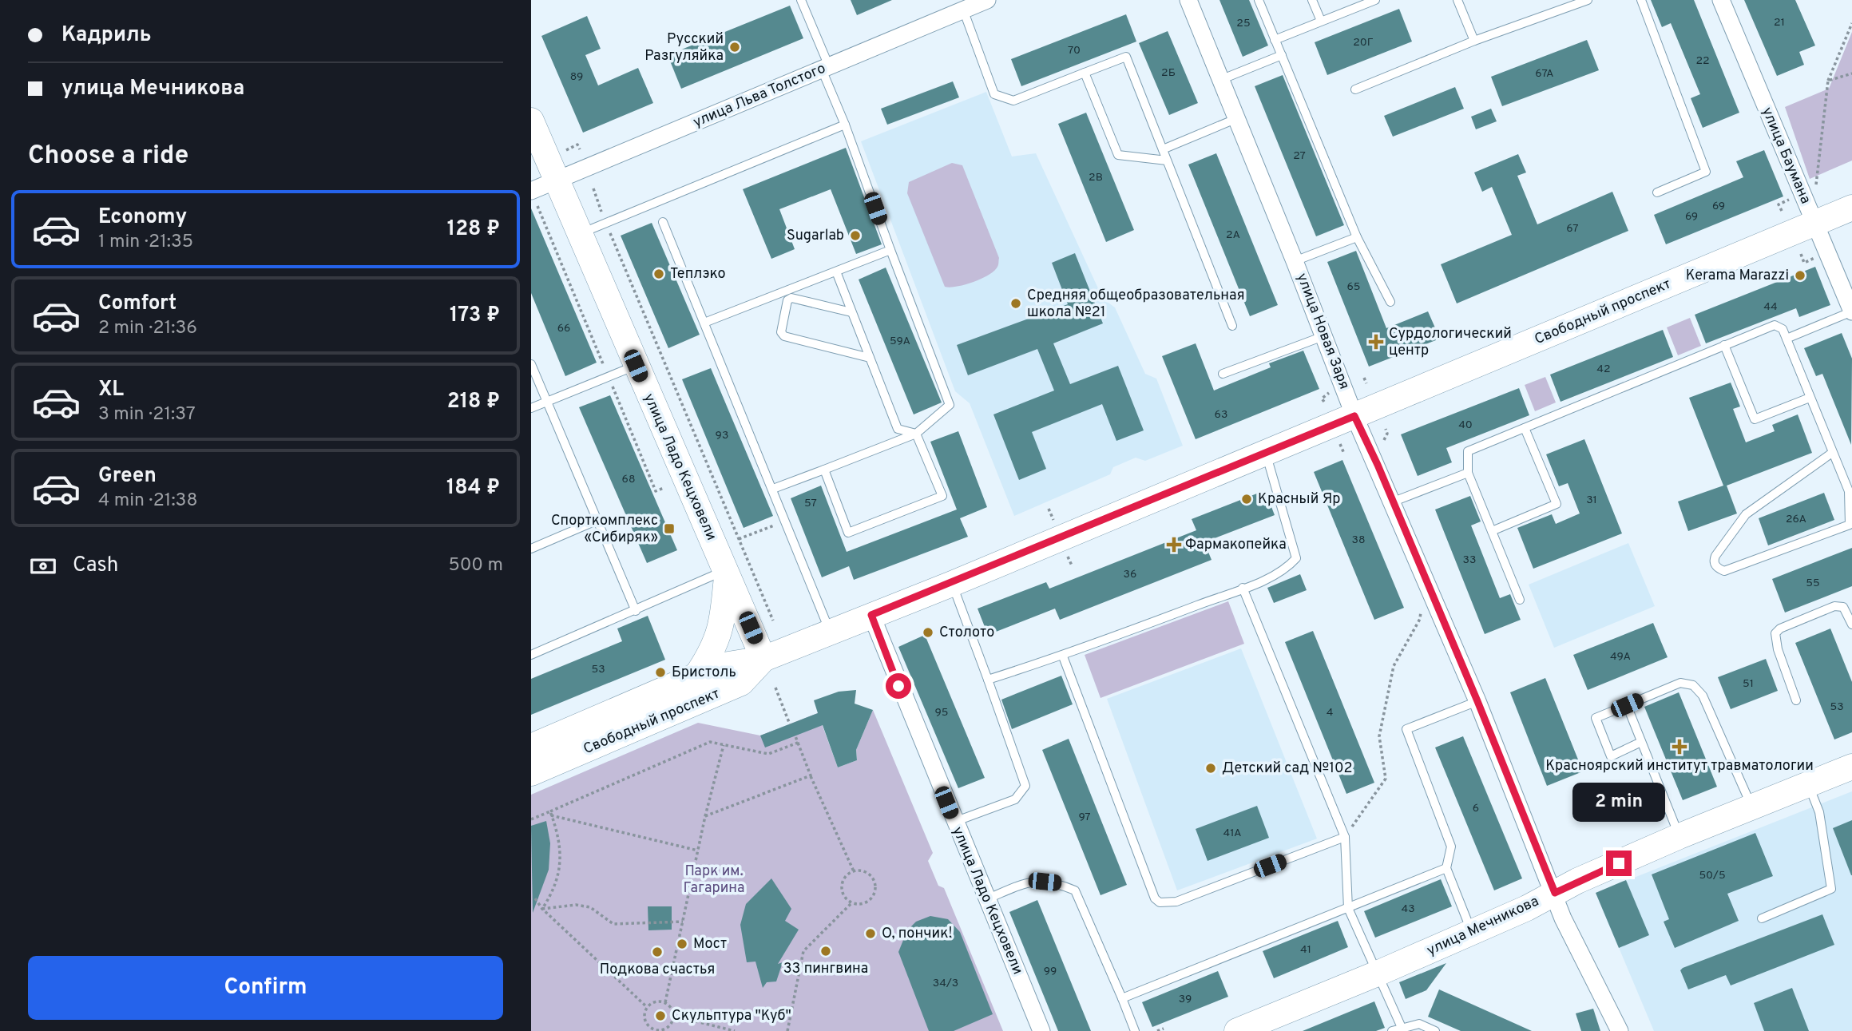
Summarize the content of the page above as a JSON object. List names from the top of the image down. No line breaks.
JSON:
{"streets":{"main road":["Свободный проспект","улица Ладо Кецховели","улица Мечникова"],"street":["улица Льва Толстого","улица Баумана","улица Новая Заря"]},"crossings":[["улица Льва Толстого","улица Ладо Кецховели"],["улица Баумана","Свободный проспект"],["Свободный проспект","улица Новая Заря"],["Свободный проспект","улица Ладо Кецховели"],["улица Новая Заря","улица Мечникова"]],"parks":["Парк им. Гагарина"],"places":{"other":["Русский Разгуляйка","Sugarlab","Теплэко","Kerama Marazzi","Средняя общеобразовательная школа №21","Красный Яр","Столото","Бристоль","Детский сад №102","О, пончик!","Мост","33 пингвина","Подкова счастья","Скульптура \"Куб\""],"health":["Сурдологический центр","Фармакопейка","Красноярский институт травматологии"],"transit":["Спорткомплекс «Сибиряк»"]},"house_numbers":["21","25","20Г","70","22","2Б","67А","89","27","2В","69","69","67","2А","65","44","66","59А","42","63","40","93","68","31","57","26А","38","33","36","55","49А","53","51","53","95","4","6","97","41А","50/5","43","41","99","34/3","39"],"page":{"banner":["Кадриль","улица Мечникова"],"heading":"Choose a ride","list":[{"name":"Economy","note":"1 min · 21:35","value":"128 ₽"},{"name":"Comfort","note":"2 min · 21:36","value":"173 ₽"},{"name":"XL","note":"3 min · 21:37","value":"218 ₽"},{"name":"Green","note":"4 min · 21:38","value":"184 ₽"}],"pay":["Cash","500 m"],"bubble":"2 min","buttons":"Confirm"}}
